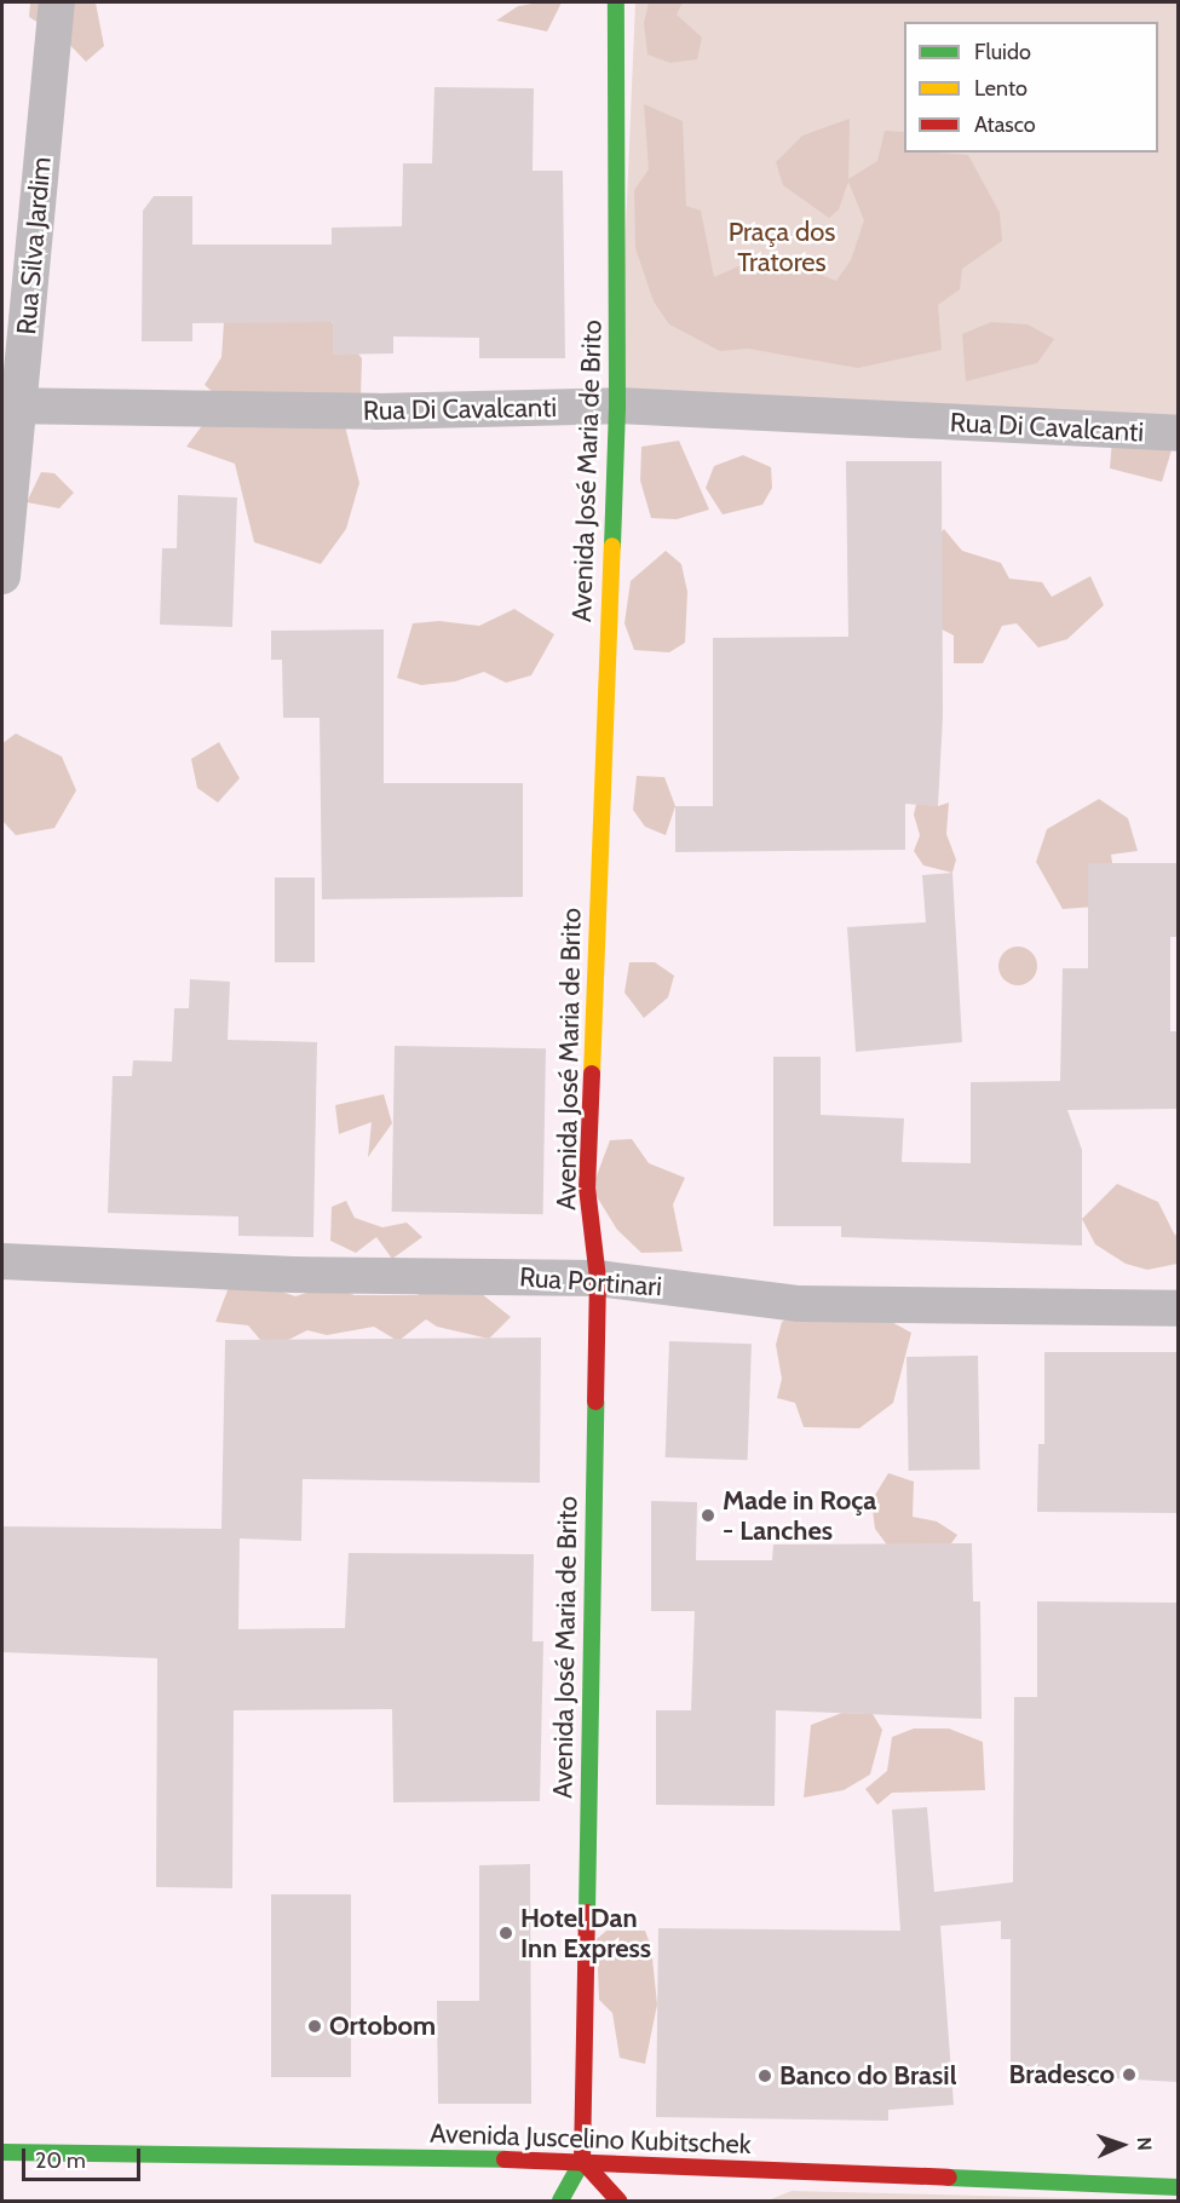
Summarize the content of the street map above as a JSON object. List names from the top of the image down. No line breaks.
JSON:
{"streets":{"main road":["Avenida José Maria de Brito","Avenida Juscelino Kubitschek"],"street":["Rua Silva Jardim","Rua Di Cavalcanti","Rua Portinari"]},"crossings":[["Rua Silva Jardim","Rua Di Cavalcanti"],["Rua Di Cavalcanti","Avenida José Maria de Brito"],["Avenida José Maria de Brito","Rua Portinari"],["Avenida José Maria de Brito","Avenida Juscelino Kubitschek"]],"parks":["Praça dos Tratores"],"places":["Made in Roça - Lanches","Hotel Dan Inn Express","Ortobom","Bradesco","Banco do Brasil"],"legend":["Fluido","Lento","Atasco"],"scale_bar":"20 m","north":"right"}
